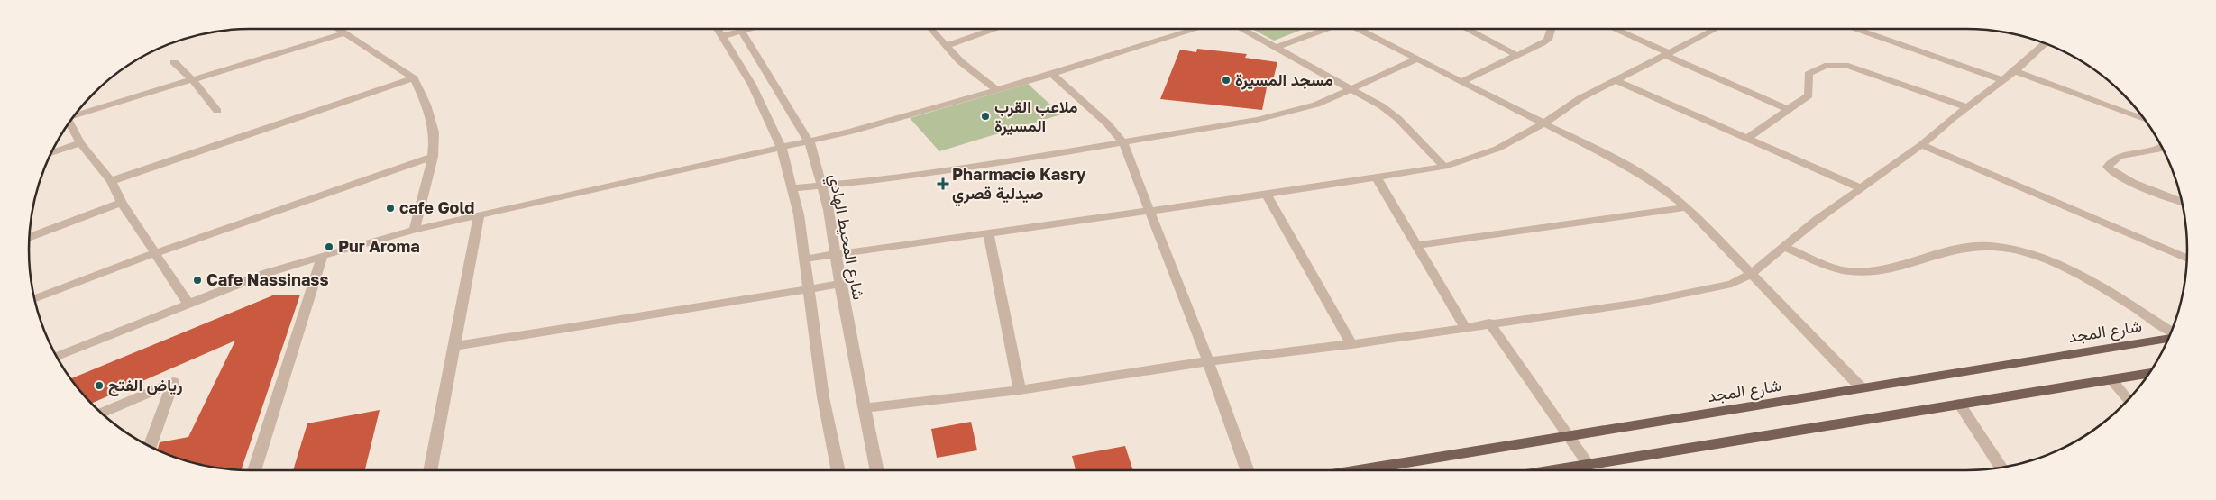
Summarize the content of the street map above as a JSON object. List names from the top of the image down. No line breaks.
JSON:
{"streets":{"main road":["شارع المجد"],"street":["شارع المحيط الهادي"]},"places":{"other":["مسجد المسيرة","ملاعب القرب المسيرة","cafe Gold","Pur Aroma","Cafe Nassinass","رياض الفتح"],"health":["Pharmacie Kasry صيدلية قصري"]}}
